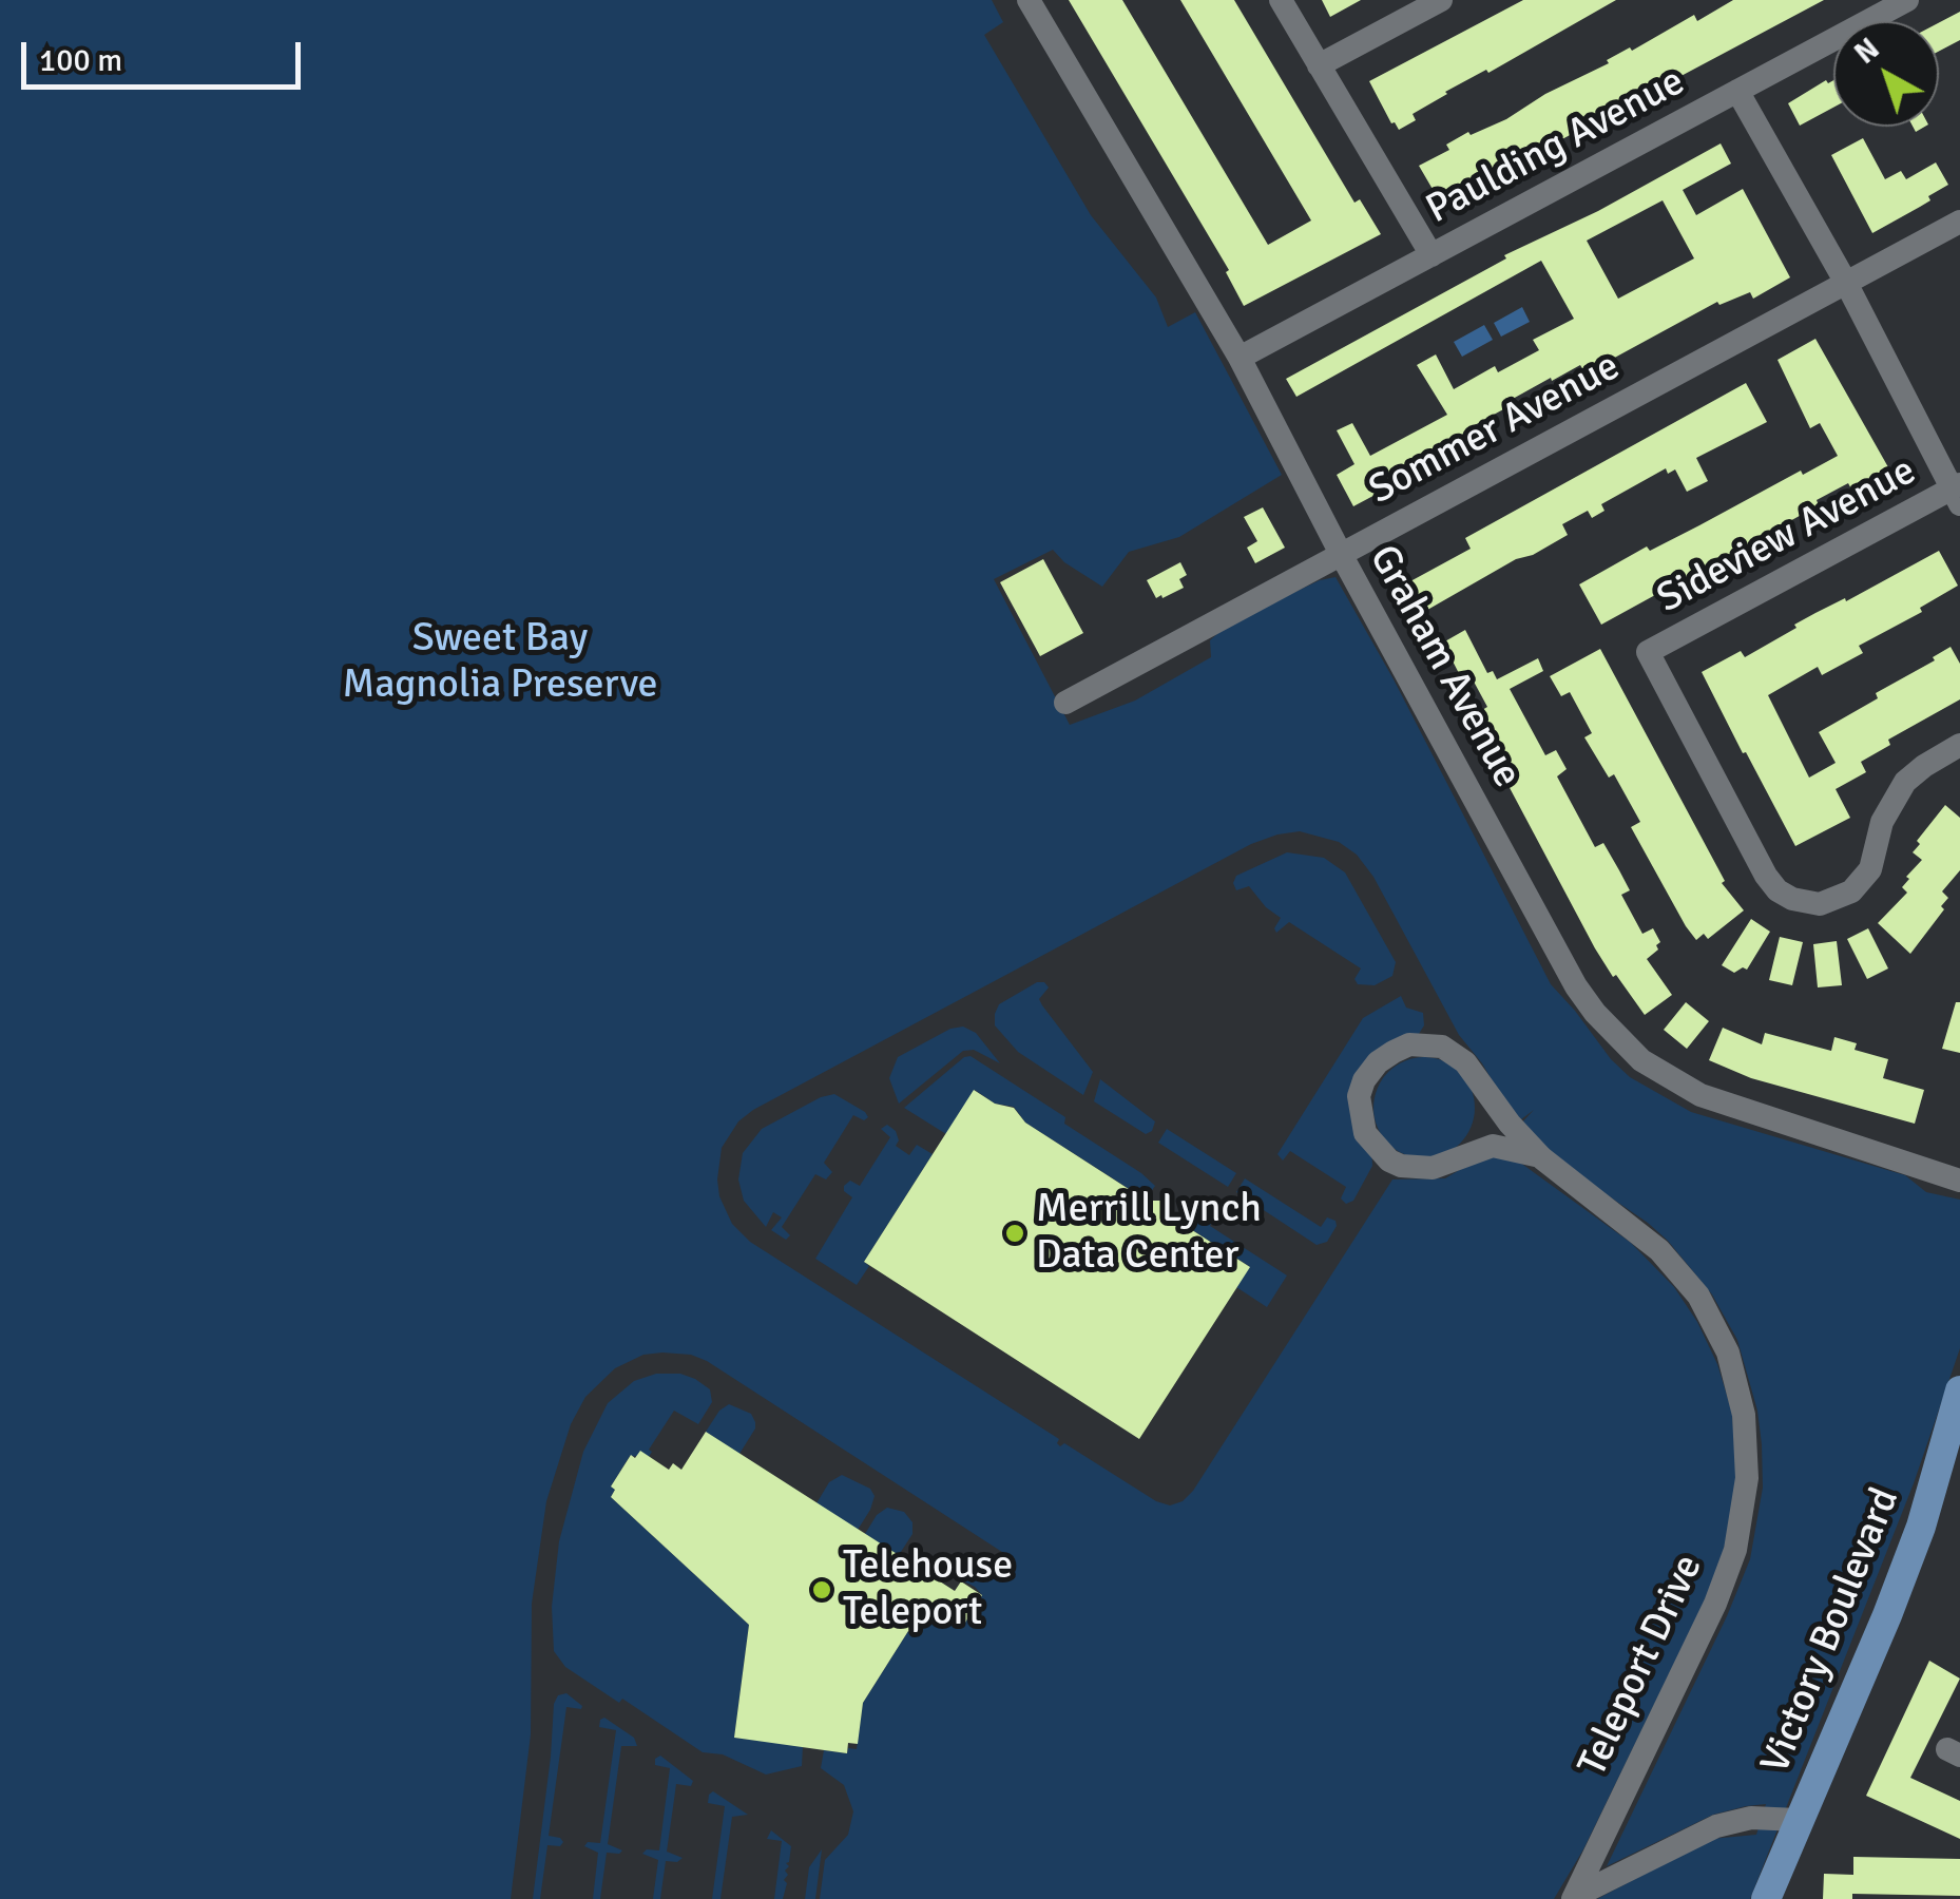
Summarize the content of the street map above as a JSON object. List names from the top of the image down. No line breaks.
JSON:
{"streets":{"main road":["Victory Boulevard"],"street":["Paulding Avenue","Sommer Avenue","Sideview Avenue","Graham Avenue","Teleport Drive"]},"crossings":[["Paulding Avenue","Graham Avenue"],["Sommer Avenue","Graham Avenue"]],"parks":["Sweet Bay Magnolia Preserve"],"places":["Merrill Lynch Data Center","Telehouse Teleport"],"scale_bar":"100 m","north":"top left"}
